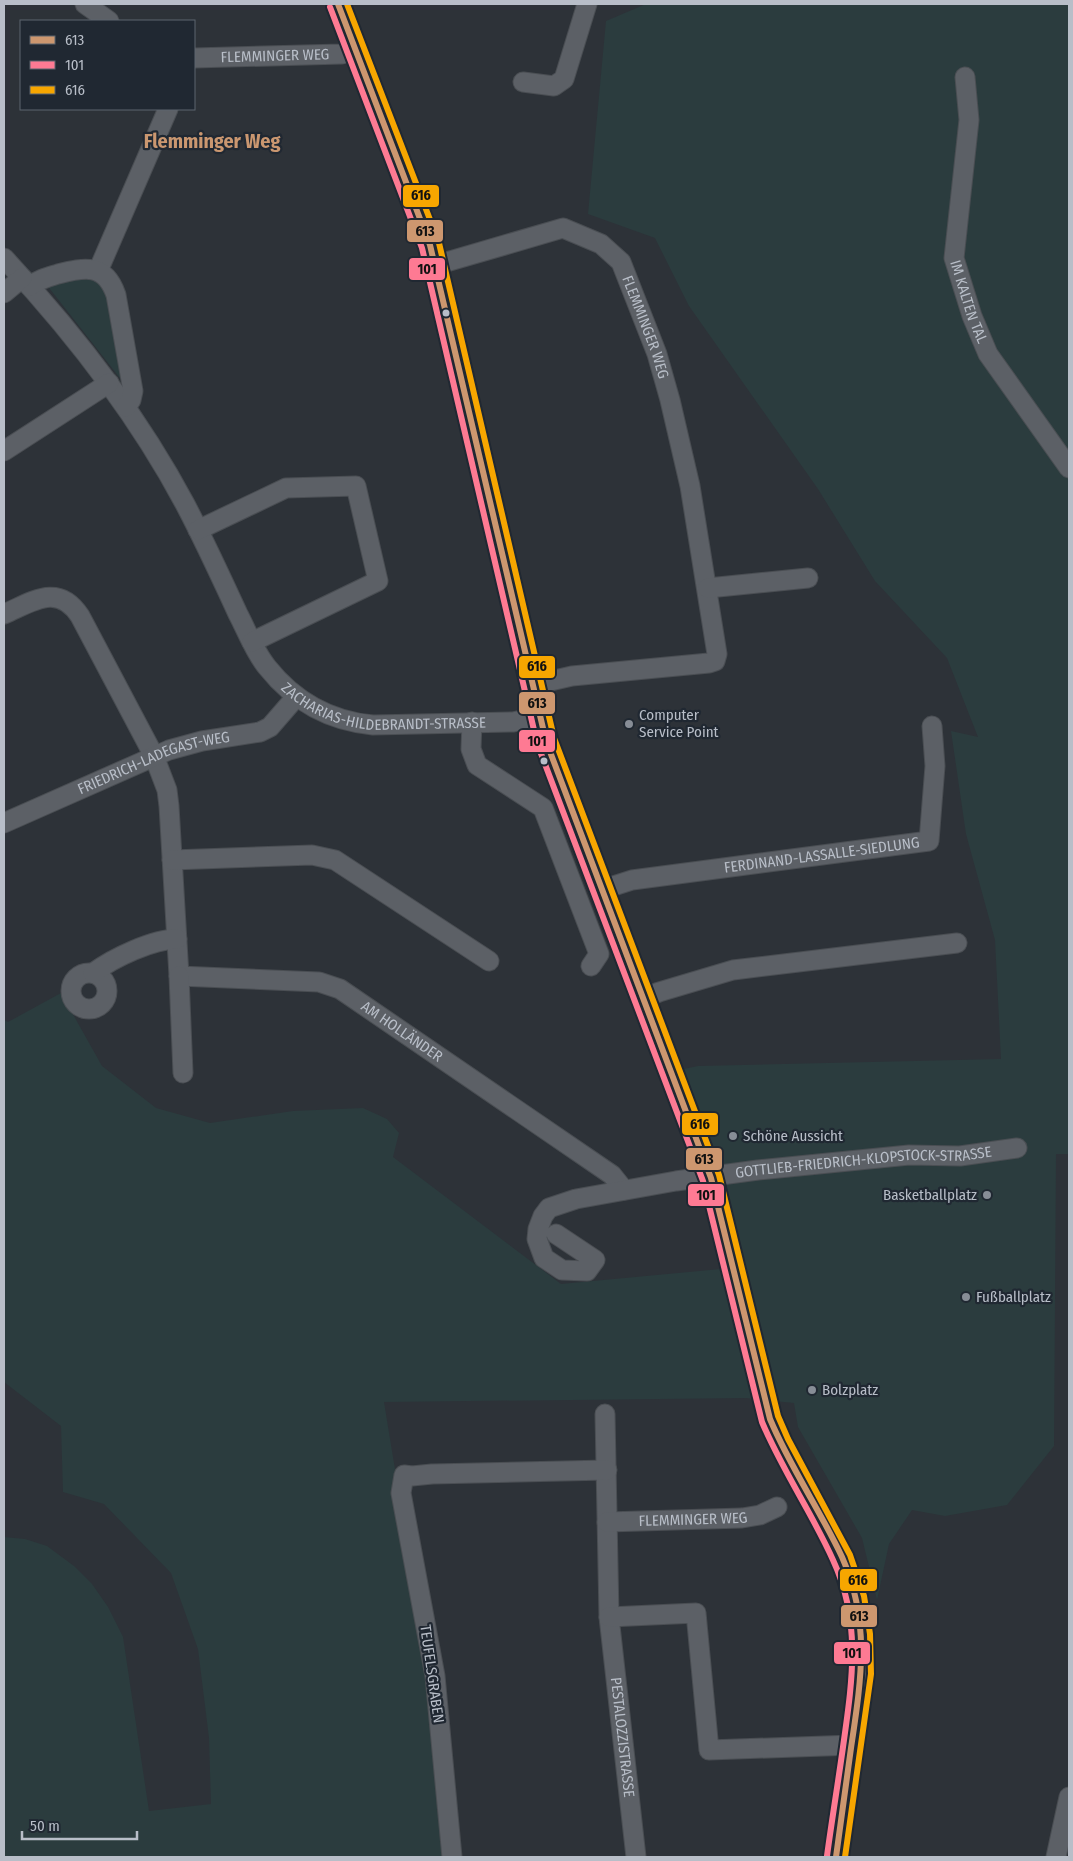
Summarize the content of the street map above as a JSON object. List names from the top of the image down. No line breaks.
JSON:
{"streets":{"street":["FLEMMINGER WEG","IM KALTEN TAL","ZACHARIAS-HILDEBRANDT-STRASSE","FRIEDRICH-LADEGAST-WEG","FERDINAND-LASSALLE-SIEDLUNG","AM HOLLÄNDER","GOTTLIEB-FRIEDRICH-KLOPSTOCK-STRASSE","TEUFELSGRABEN","PESTALOZZISTRASSE"]},"crossings":[["FLEMMINGER WEG","PESTALOZZISTRASSE"],["ZACHARIAS-HILDEBRANDT-STRASSE","FRIEDRICH-LADEGAST-WEG"],["TEUFELSGRABEN","PESTALOZZISTRASSE"]],"districts":["Flemminger Weg"],"places":["Computer Service Point","Schöne Aussicht","Basketballplatz","Fußballplatz","Bolzplatz"],"lines":["transit line 613","transit line 616","transit line 101"],"legend":["613","101","616"],"scale_bar":"50 m"}
